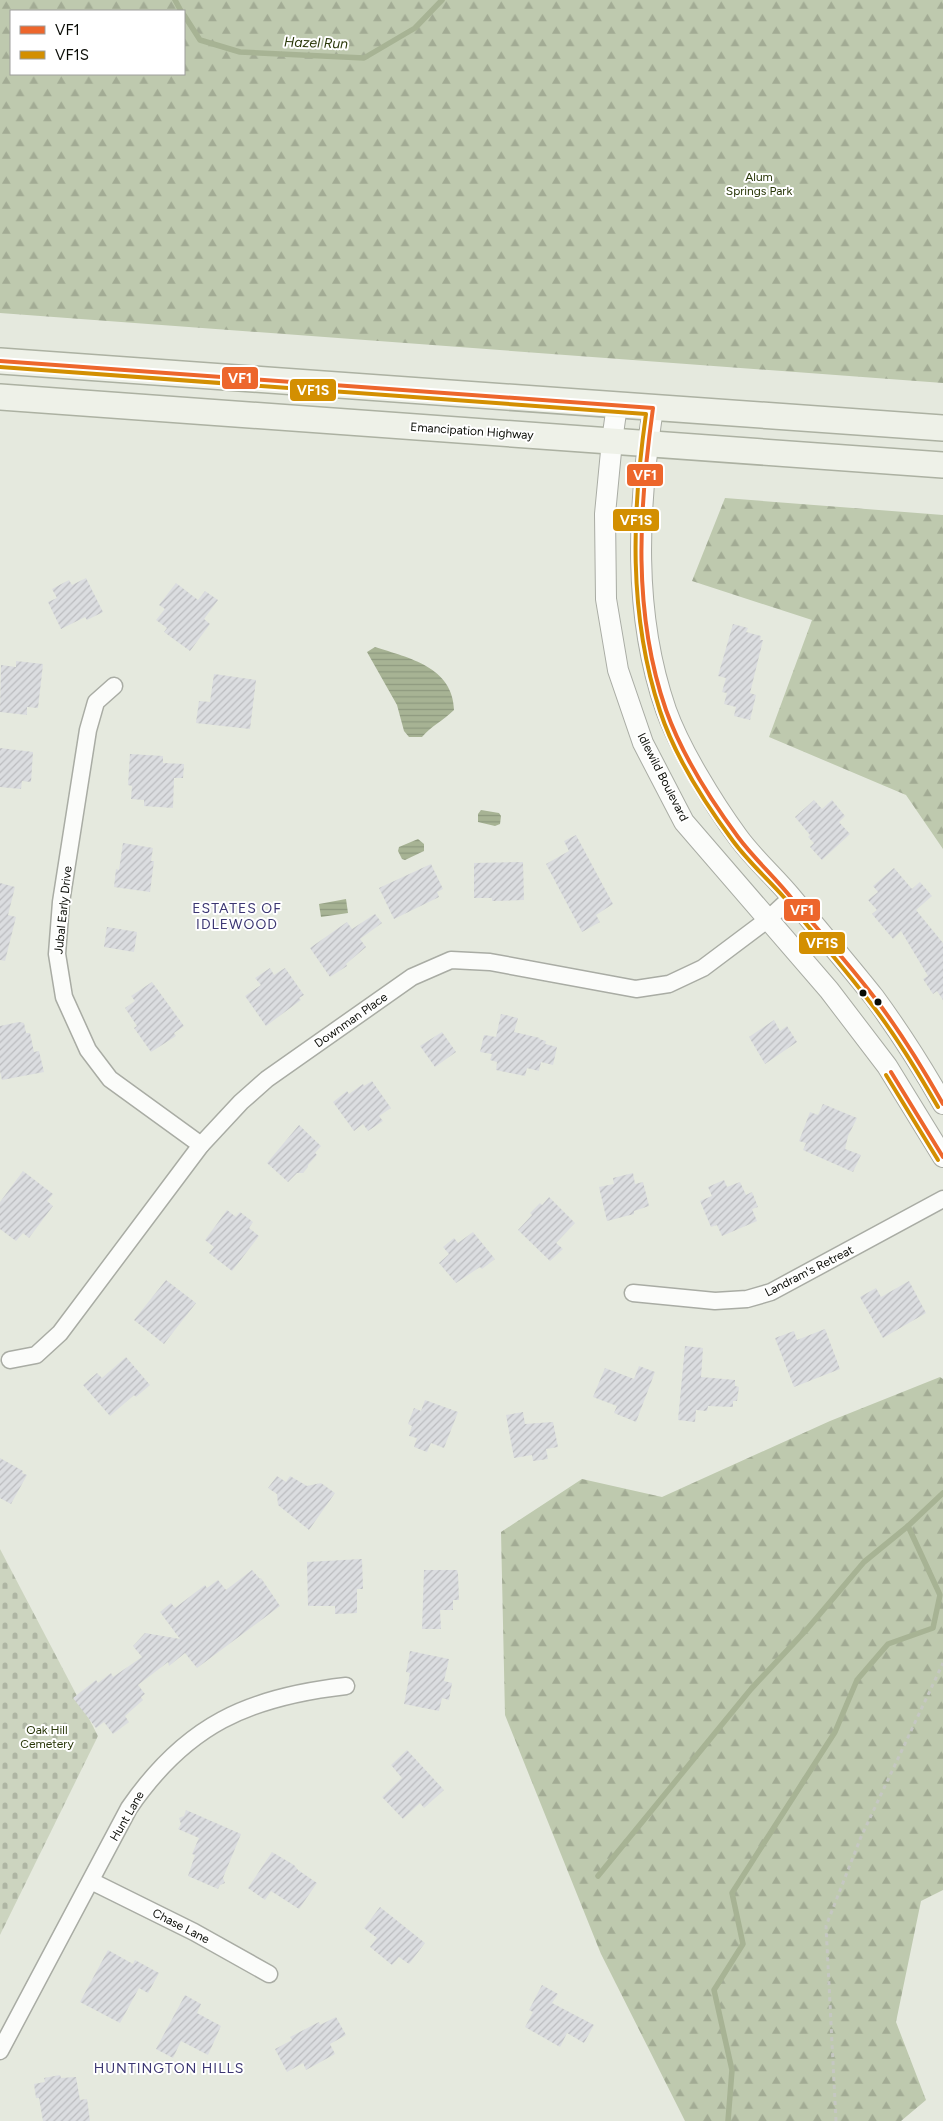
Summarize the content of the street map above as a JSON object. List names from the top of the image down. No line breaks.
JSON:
{"streets":{"main road":["Emancipation Highway"],"street":["Idlewild Boulevard","Jubal Early Drive","Downman Place","Landram's Retreat","Hunt Lane","Chase Lane"]},"crossings":[["Emancipation Highway","Idlewild Boulevard"],["Idlewild Boulevard","Downman Place"],["Jubal Early Drive","Downman Place"],["Hunt Lane","Chase Lane"]],"districts":["ESTATES OF IDLEWOOD","HUNTINGTON HILLS"],"water":["Hazel Run"],"parks":["Alum Springs Park","Oak Hill Cemetery"],"lines":["transit line VF1","transit line VF1S"],"legend":["VF1","VF1S"]}
